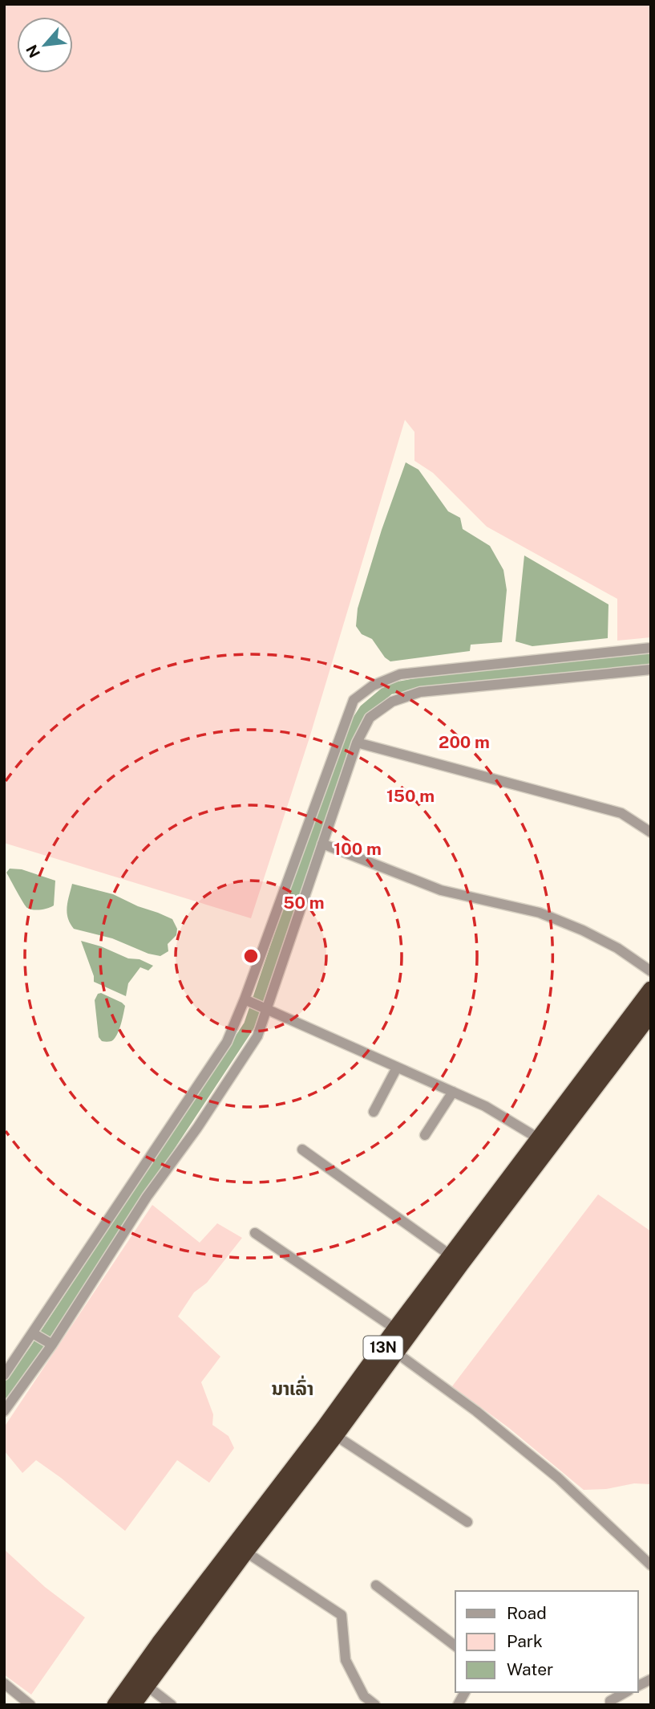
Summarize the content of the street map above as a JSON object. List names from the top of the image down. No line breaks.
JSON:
{"streets":{"highway":["13N"]},"districts":["ນາເລົ່າ"],"legend":["Road","Park","Water"],"north":"bottom left","rings":["200 m","150 m","100 m","50 m"]}
